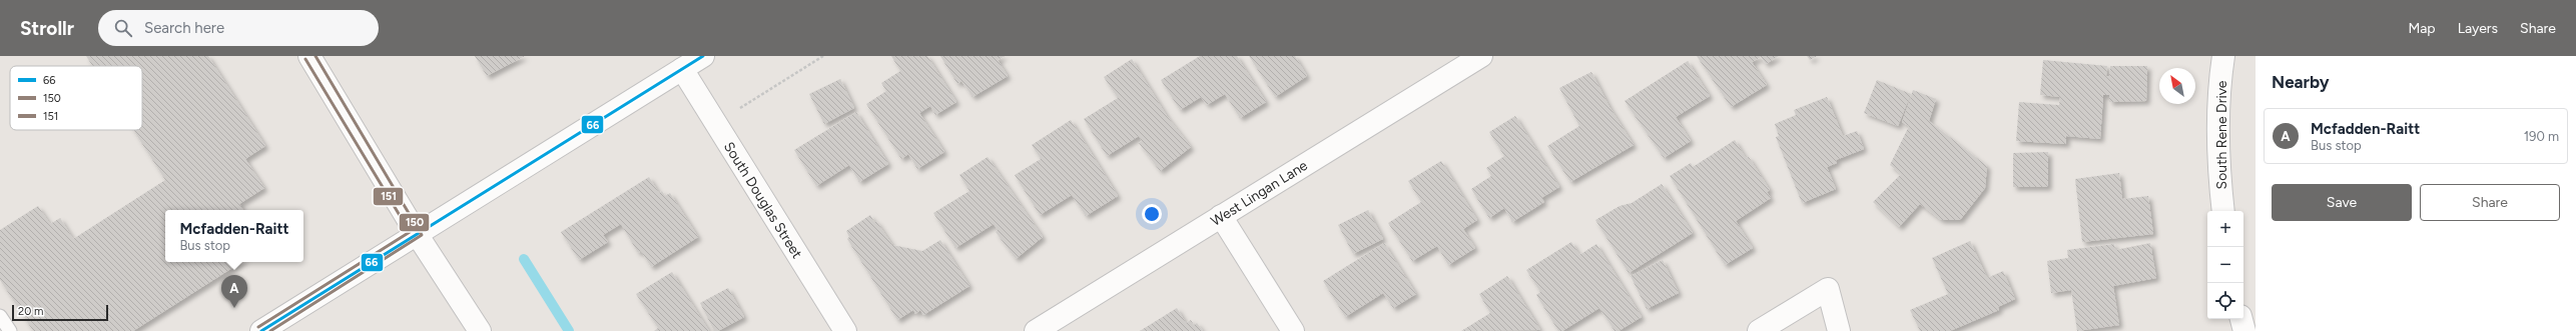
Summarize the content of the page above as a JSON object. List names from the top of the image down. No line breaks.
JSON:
{"streets":{"street":["South Rene Drive","West Lingan Lane","South Douglas Street"]},"lines":["transit line 66","transit line 150","transit line 151"],"legend":["66","150","151"],"scale_bar":"20 m","north":"top left","page":{"header":"Strollr","search":"Search here","nav":["Map","Layers","Share"],"heading":"Nearby","list":[{"mark":"A","name":"Mcfadden-Raitt","note":"Bus stop","value":"190 m"}],"buttons":["Save","Share"],"popup":["Mcfadden-Raitt","Bus stop"],"map_buttons":["+","−"],"pins":"A","scale":"20 m"}}
